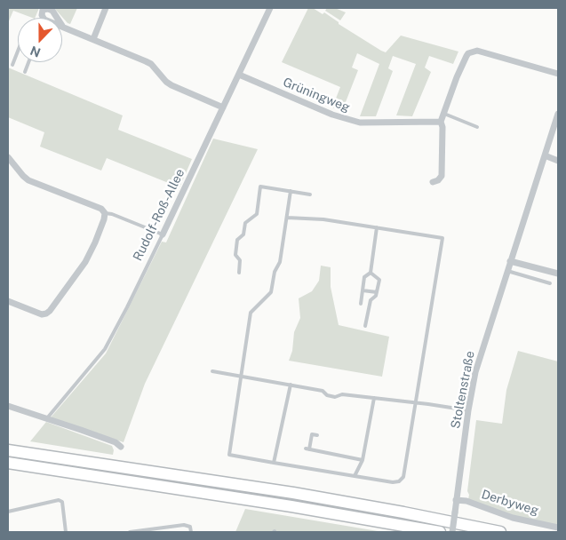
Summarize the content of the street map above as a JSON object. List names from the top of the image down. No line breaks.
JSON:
{"streets":{"street":["Grüningweg","Rudolf-Roß-Allee","Stoltenstraße","Derbyweg"]},"crossings":[["Grüningweg","Rudolf-Roß-Allee"],["Stoltenstraße","Derbyweg"]],"north":"bottom"}
